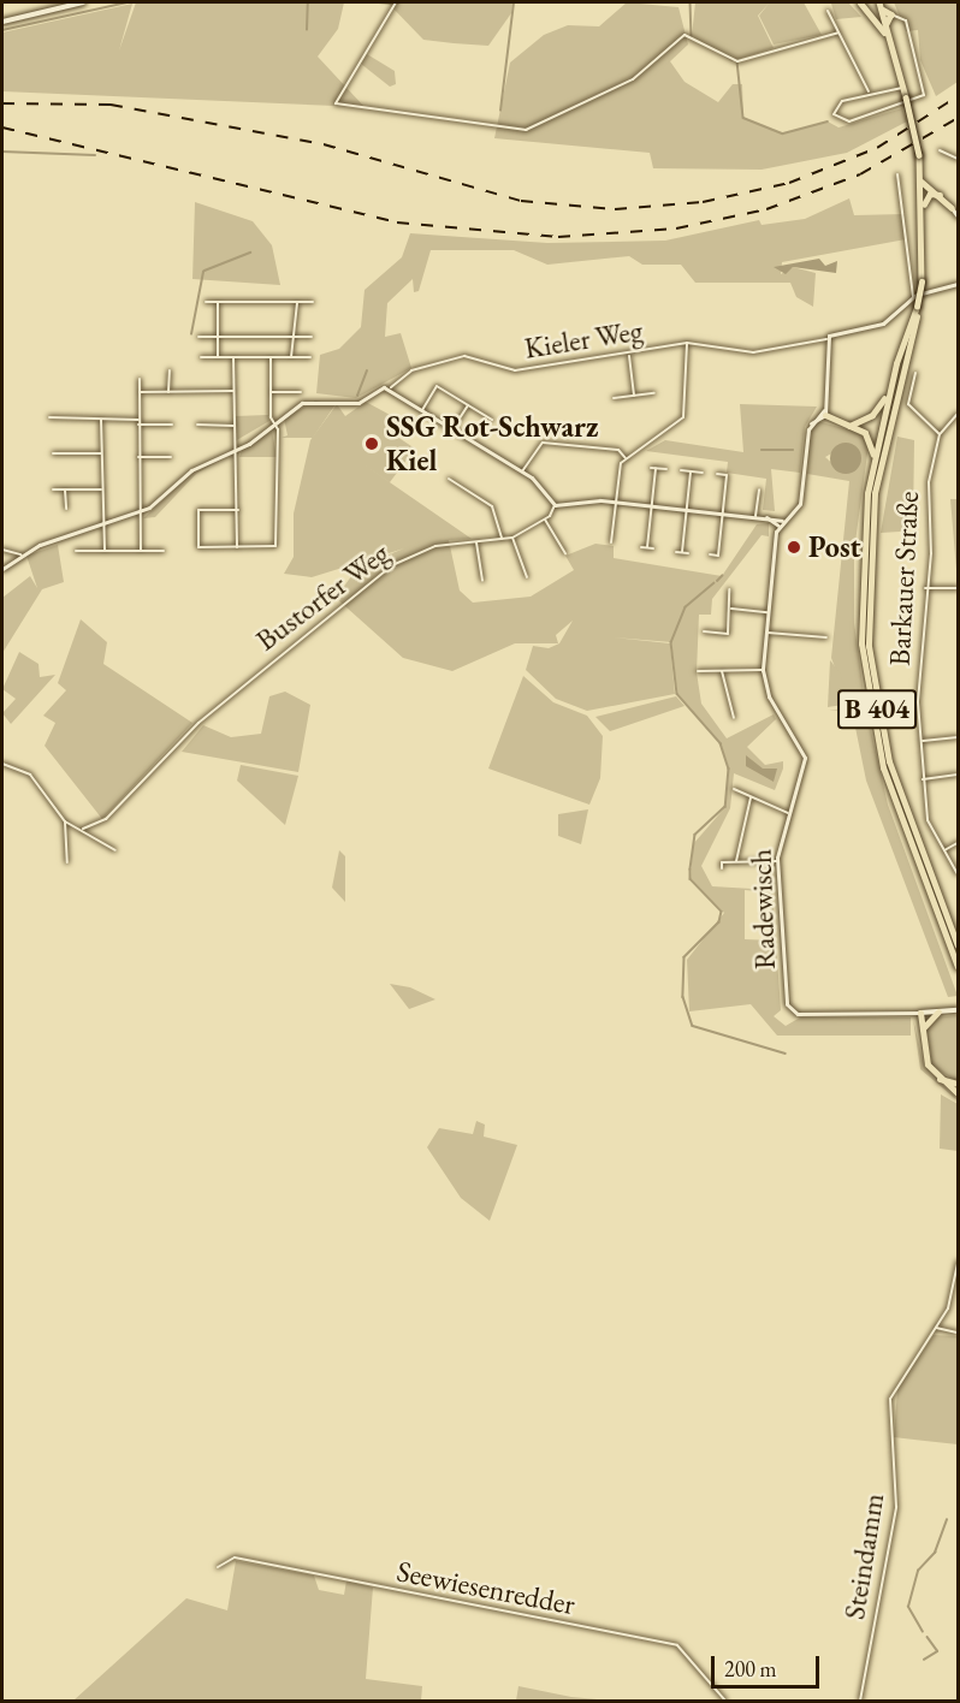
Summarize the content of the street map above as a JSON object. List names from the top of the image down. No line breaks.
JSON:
{"streets":{"highway":["B 404"],"street":["Kieler Weg","Barkauer Straße","Bustorfer Weg","Radewisch","Steindamm","Seewiesenredder"]},"places":["SSG Rot-Schwarz Kiel","Post"],"scale_bar":"200 m"}
